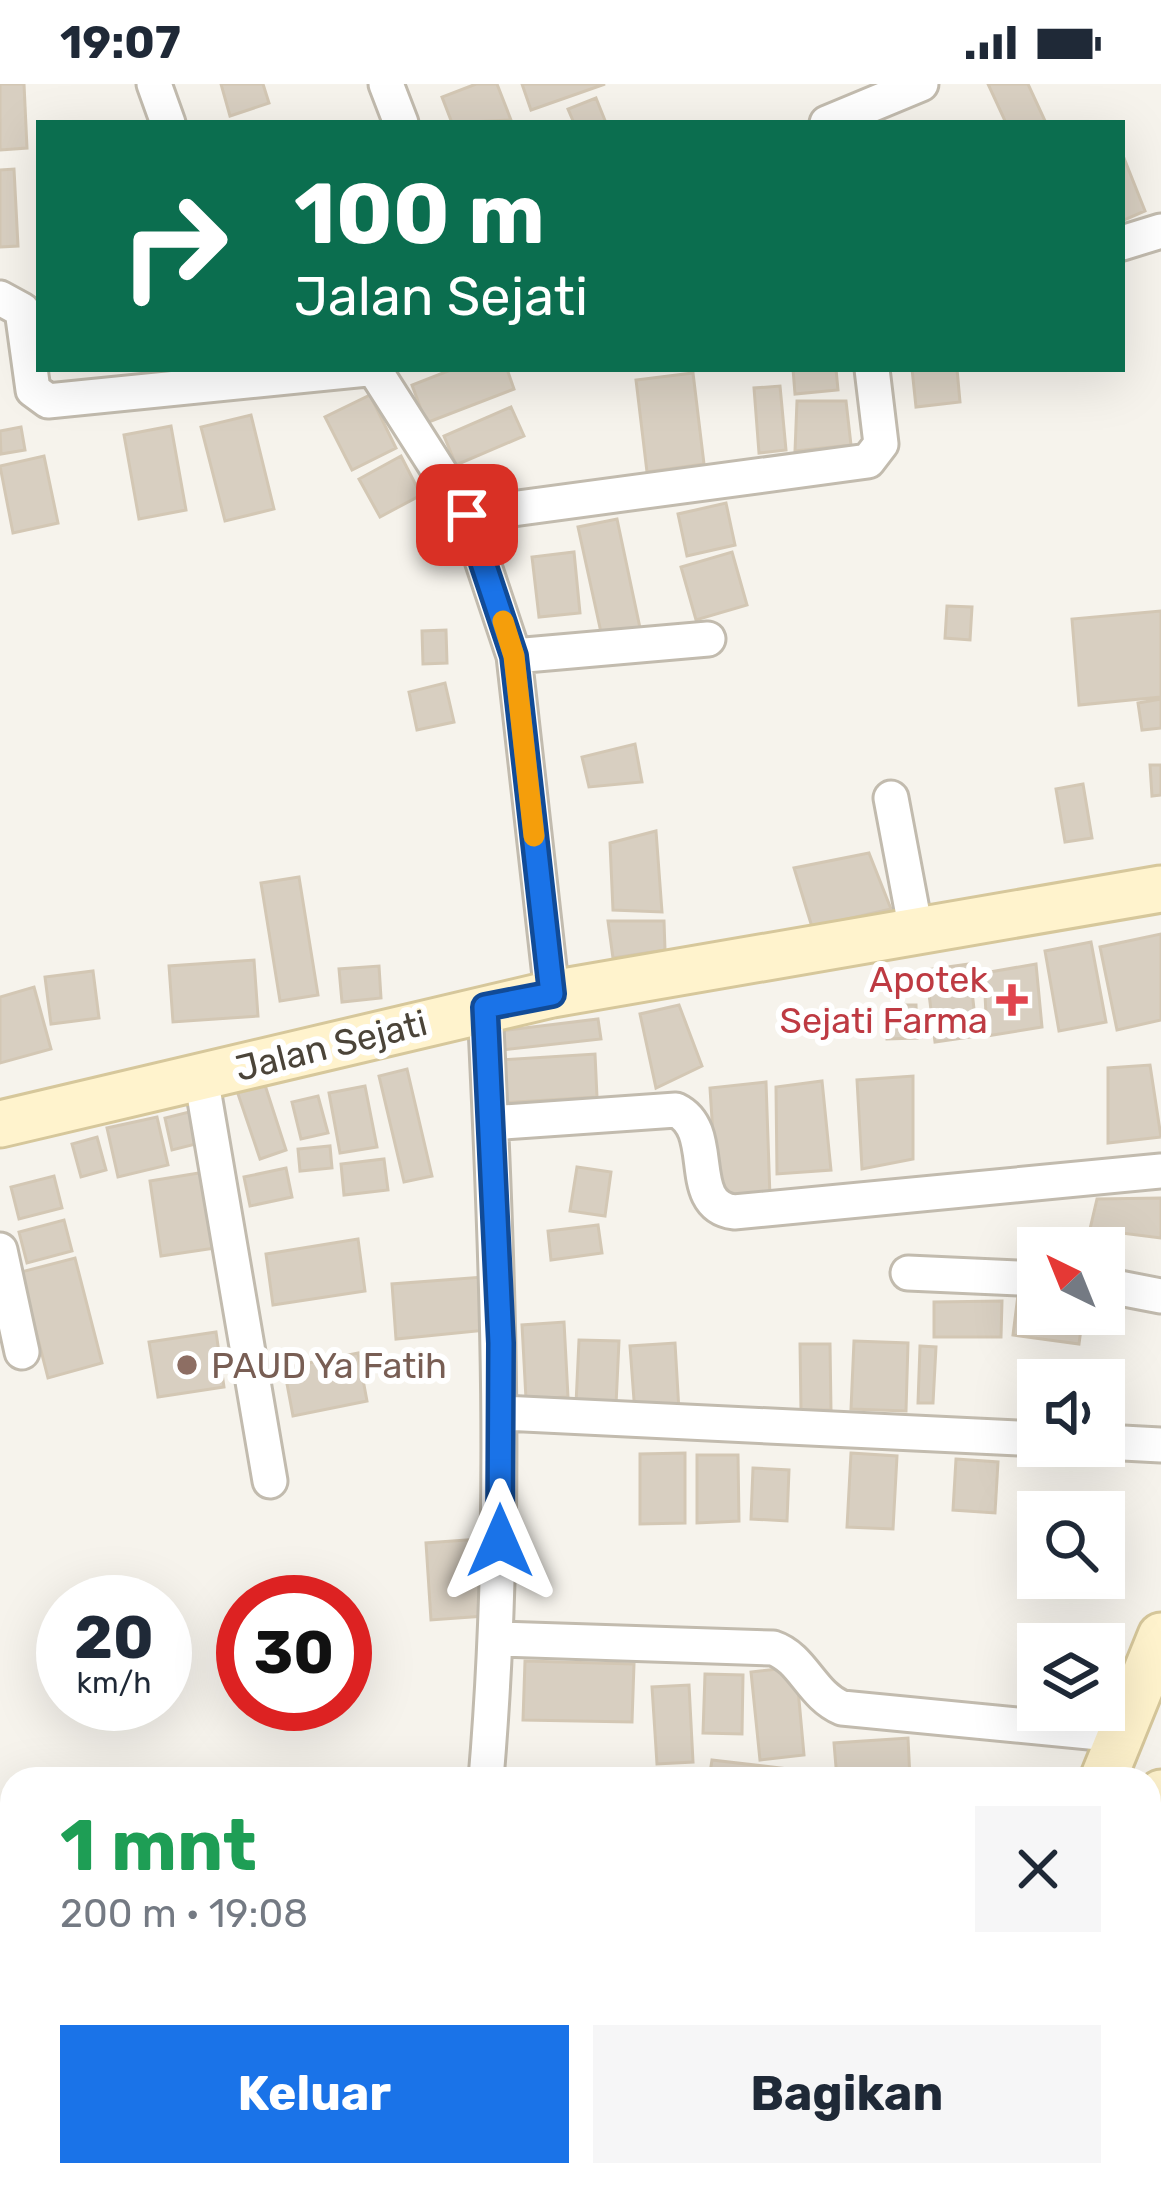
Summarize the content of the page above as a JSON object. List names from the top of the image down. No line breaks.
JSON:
{"streets":{"main road":["Jalan Sejati"]},"places":{"health":["Apotek Sejati Farma"],"other":["PAUD Ya Fatih"]},"north":"top left","page":{"status":"19:07","turn":["100 m","Jalan Sejati"],"speed":"20 km/h","limit":"30","heading":["1 mnt","200 m · 19:08"],"buttons":["Keluar","Bagikan"]}}
